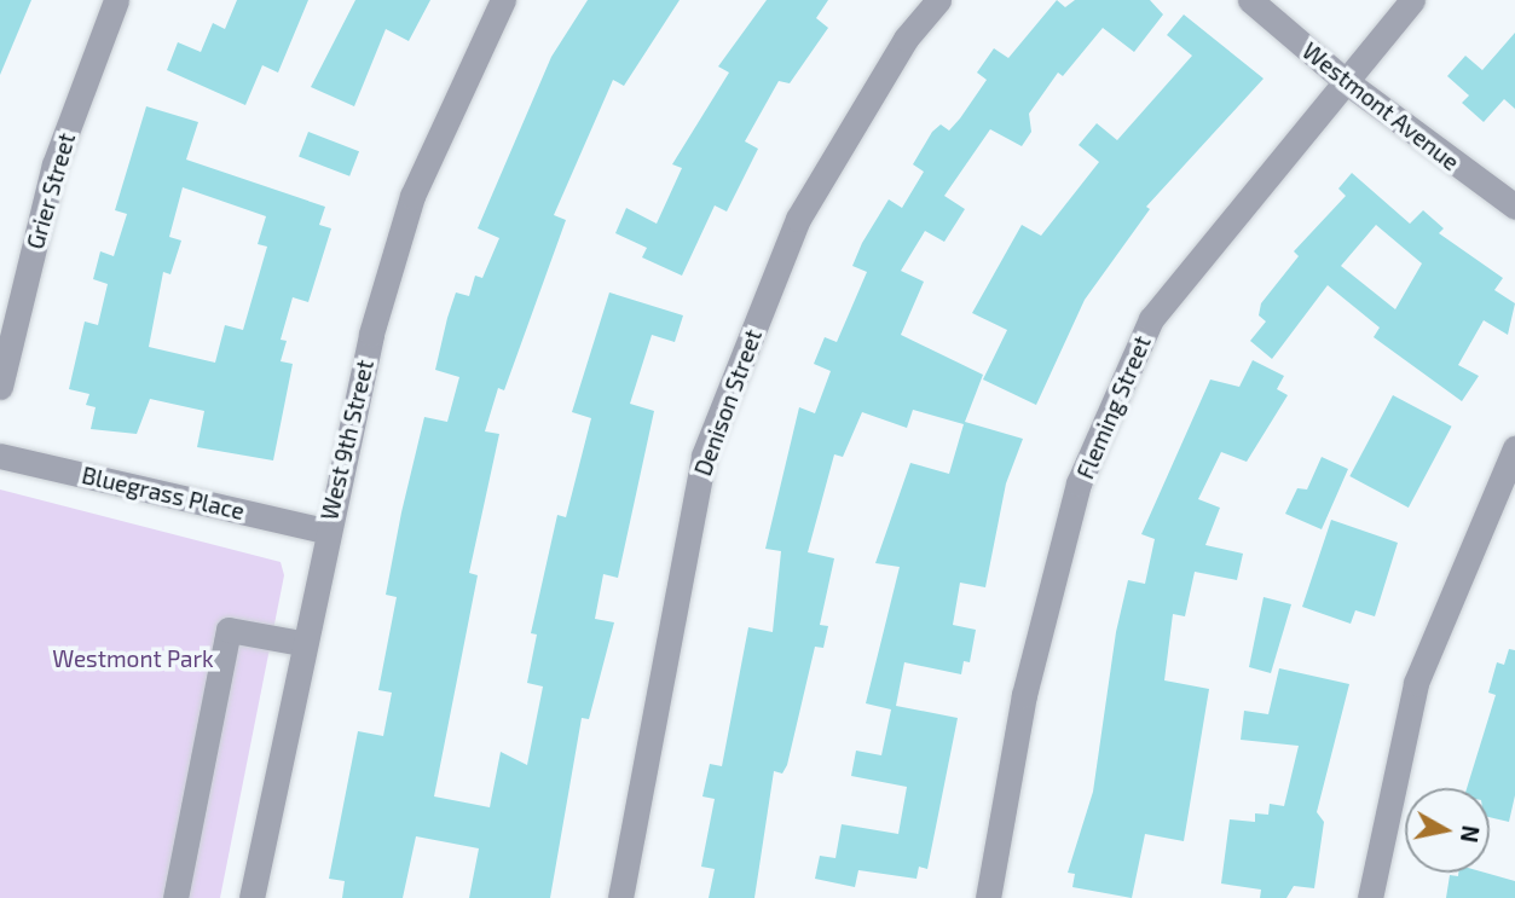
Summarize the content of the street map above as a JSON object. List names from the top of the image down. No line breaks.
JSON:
{"streets":{"street":["Westmont Avenue","Grier Street","Denison Street","Fleming Street","West 9th Street","Bluegrass Place"]},"crossings":[["Westmont Avenue","Fleming Street"],["West 9th Street","Bluegrass Place"]],"parks":["Westmont Park"],"north":"right"}
